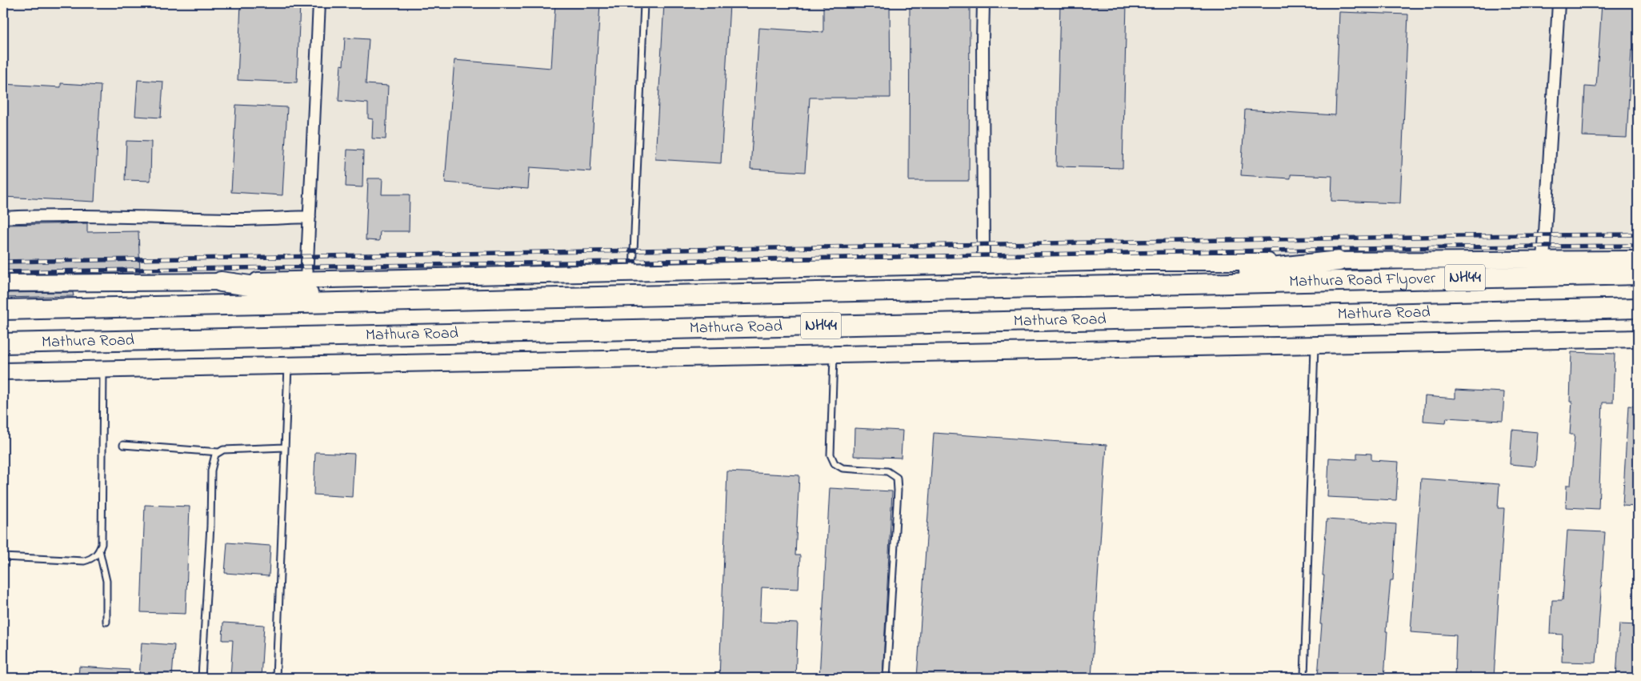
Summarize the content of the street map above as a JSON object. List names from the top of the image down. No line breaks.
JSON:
{"streets":{"highway":["NH44","Mathura Road Flyover","Mathura Road"]},"crossings":[["Mathura Road Flyover","Mathura Road"]]}
